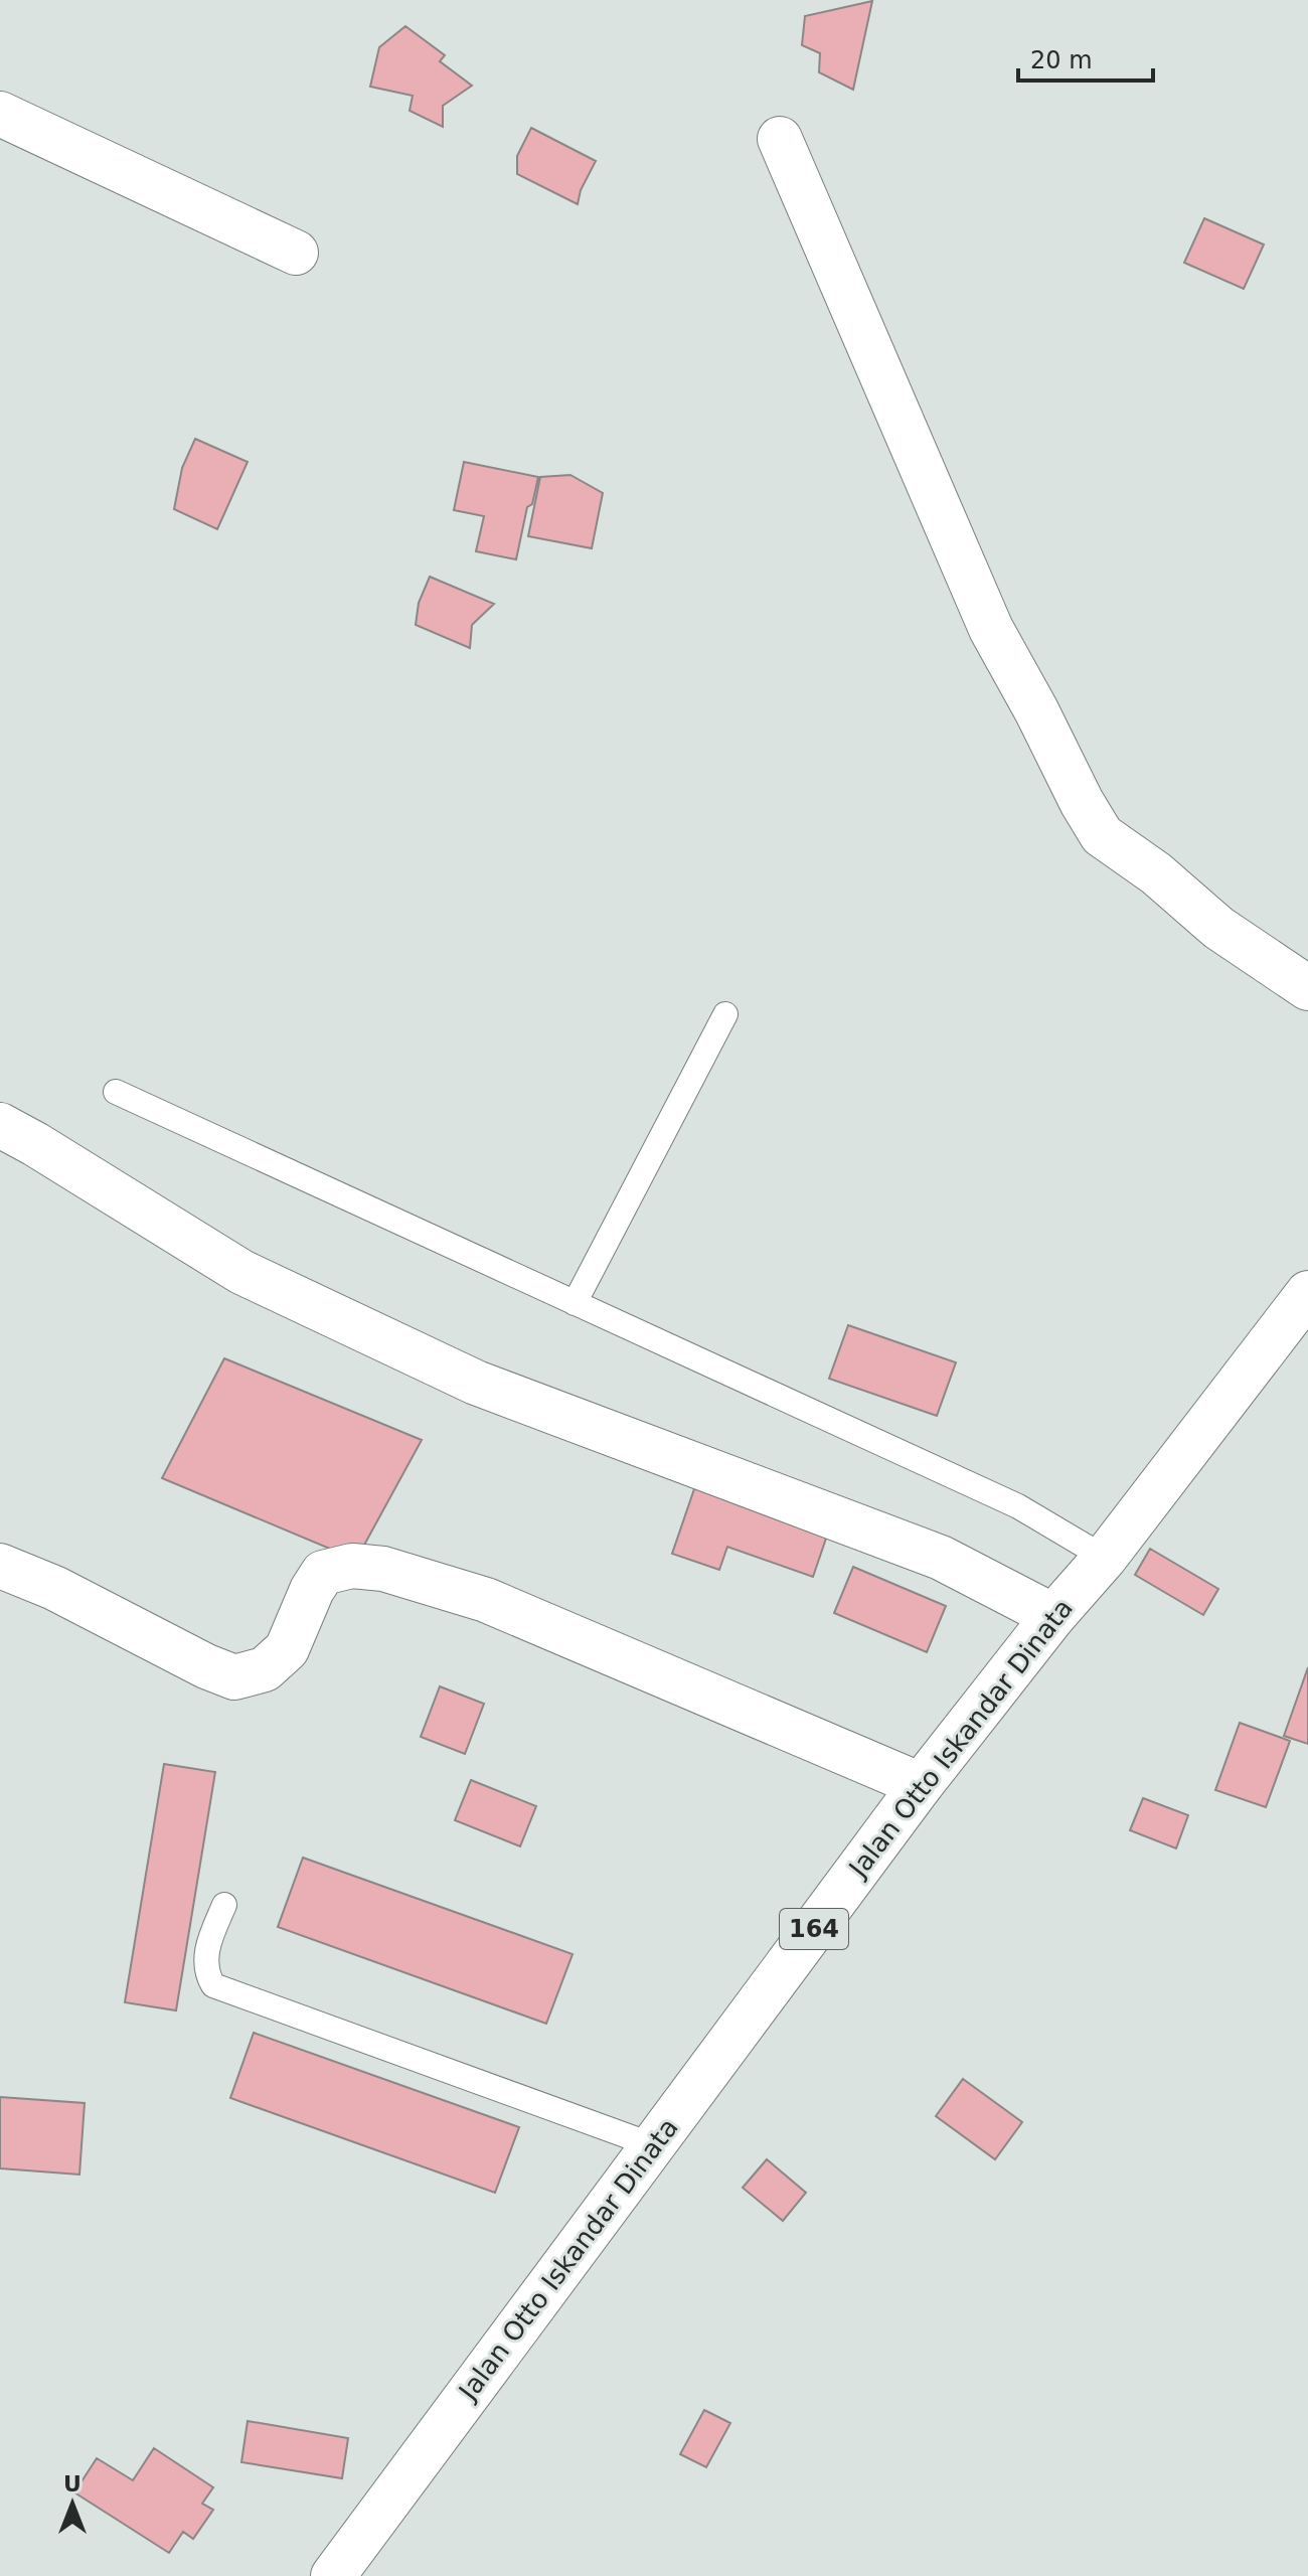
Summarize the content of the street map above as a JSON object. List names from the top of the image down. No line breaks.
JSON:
{"streets":{"street":["Jalan Otto Iskandar Dinata","164"]},"scale_bar":"20 m","north":"top"}
